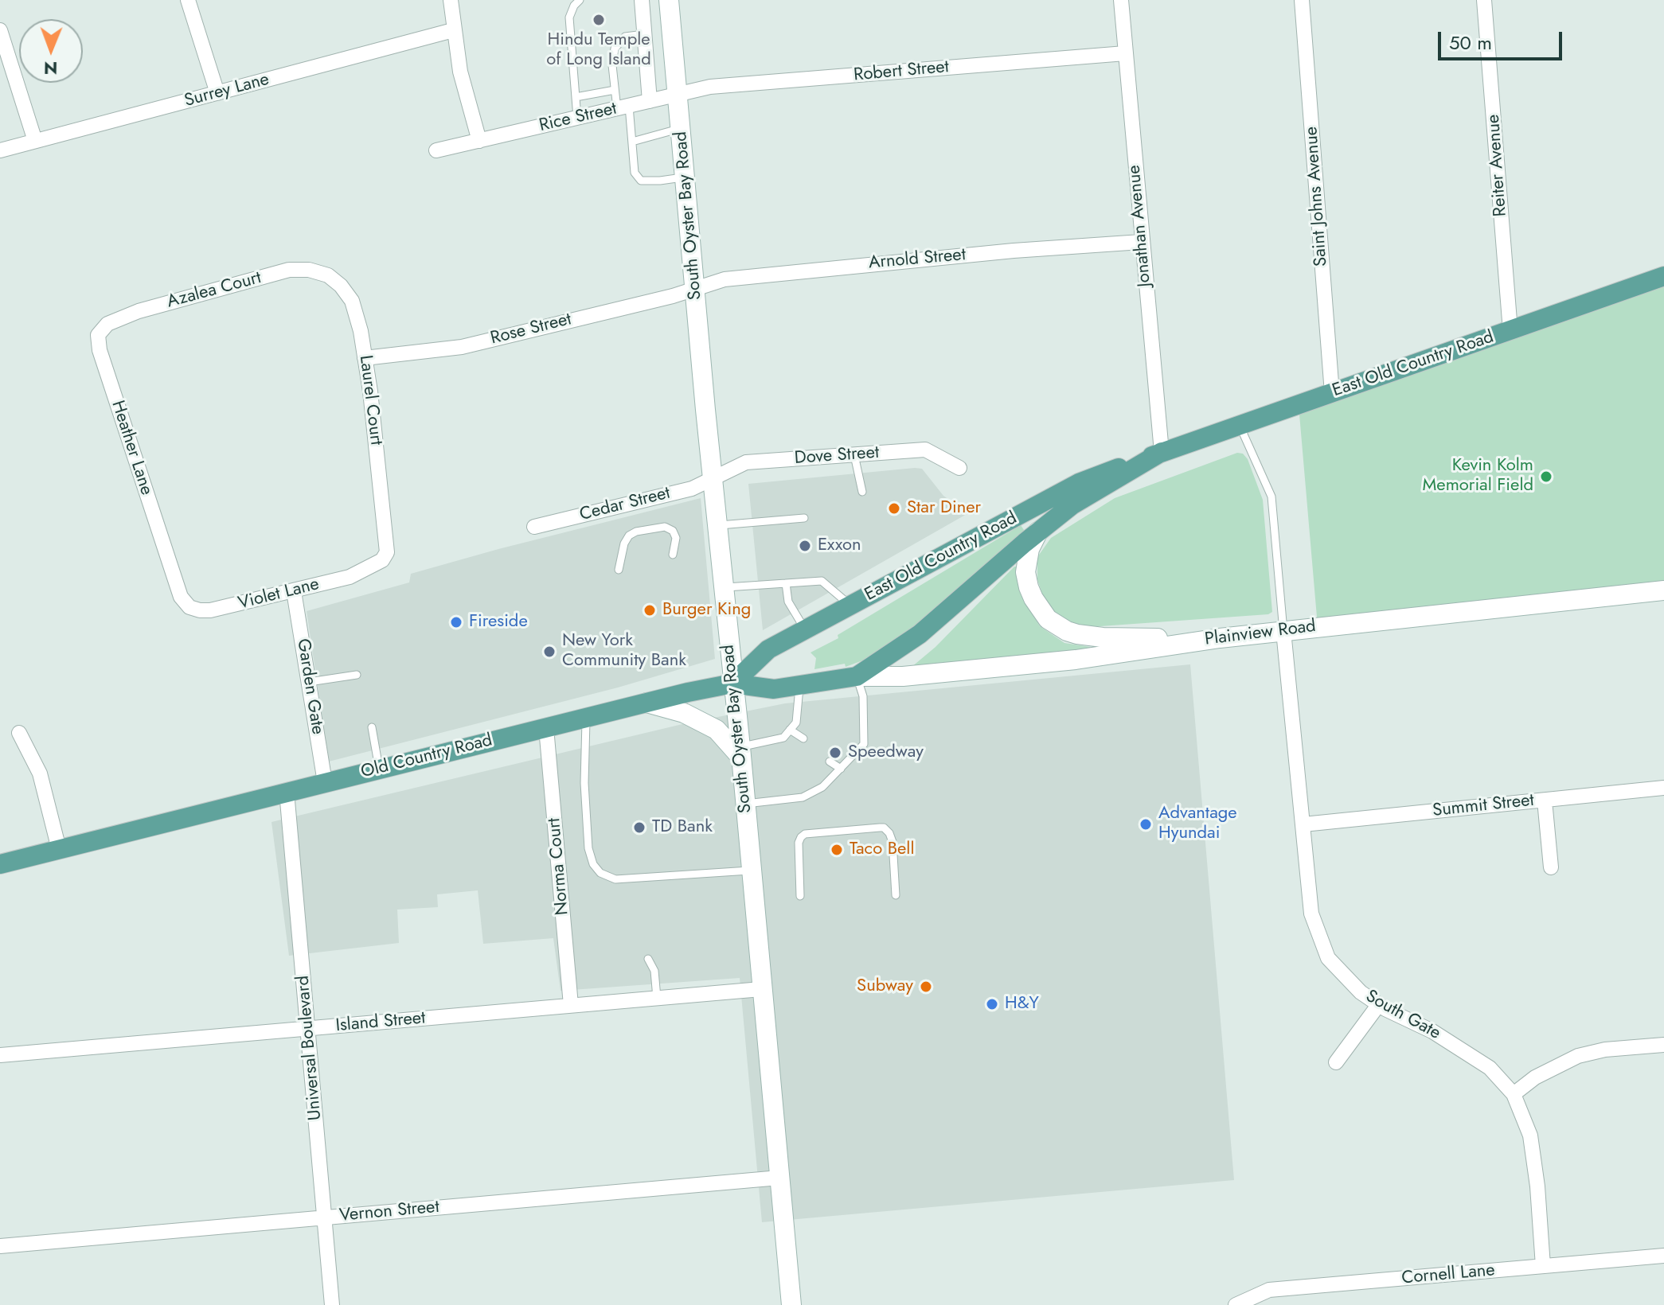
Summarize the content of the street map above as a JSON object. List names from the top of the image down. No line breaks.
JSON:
{"streets":{"main road":["South Oyster Bay Road","East Old Country Road","Plainview Road","Old Country Road"],"street":["Robert Street","Surrey Lane","Rice Street","Reiter Avenue","Saint Johns Avenue","Jonathan Avenue","Arnold Street","Azalea Court","Rose Street","Laurel Court","Heather Lane","Dove Street","Cedar Street","Violet Lane","Garden Gate","Summit Street","Norma Court","South Gate","Island Street","Universal Boulevard","Vernon Street","Cornell Lane"]},"crossings":[["Robert Street","Rice Street"],["Robert Street","South Oyster Bay Road"],["Robert Street","Jonathan Avenue"],["Rice Street","South Oyster Bay Road"],["Reiter Avenue","East Old Country Road"],["Saint Johns Avenue","East Old Country Road"],["South Oyster Bay Road","Arnold Street"],["South Oyster Bay Road","Rose Street"],["South Oyster Bay Road","East Old Country Road"],["South Oyster Bay Road","Dove Street"],["South Oyster Bay Road","Cedar Street"],["South Oyster Bay Road","Old Country Road"],["South Oyster Bay Road","Island Street"],["South Oyster Bay Road","Vernon Street"],["Jonathan Avenue","Arnold Street"],["Jonathan Avenue","East Old Country Road"],["Arnold Street","Rose Street"],["Azalea Court","Laurel Court"],["Azalea Court","Heather Lane"],["Rose Street","Laurel Court"],["East Old Country Road","Plainview Road"],["East Old Country Road","Old Country Road"],["Laurel Court","Violet Lane"],["Heather Lane","Violet Lane"],["Dove Street","Cedar Street"],["Violet Lane","Garden Gate"],["Plainview Road","Old Country Road"],["Plainview Road","South Gate"],["Garden Gate","Old Country Road"],["Old Country Road","Norma Court"],["Old Country Road","Universal Boulevard"],["Summit Street","South Gate"],["Norma Court","Island Street"],["South Gate","Cornell Lane"],["Island Street","Universal Boulevard"],["Universal Boulevard","Vernon Street"]],"places":["Hindu Temple of Long Island","Kevin Kolm Memorial Field","Star Diner","Exxon","Burger King","Fireside","New York Community Bank","Speedway","Advantage Hyundai","TD Bank","Taco Bell","Subway","H&Y"],"scale_bar":"50 m","north":"bottom"}
